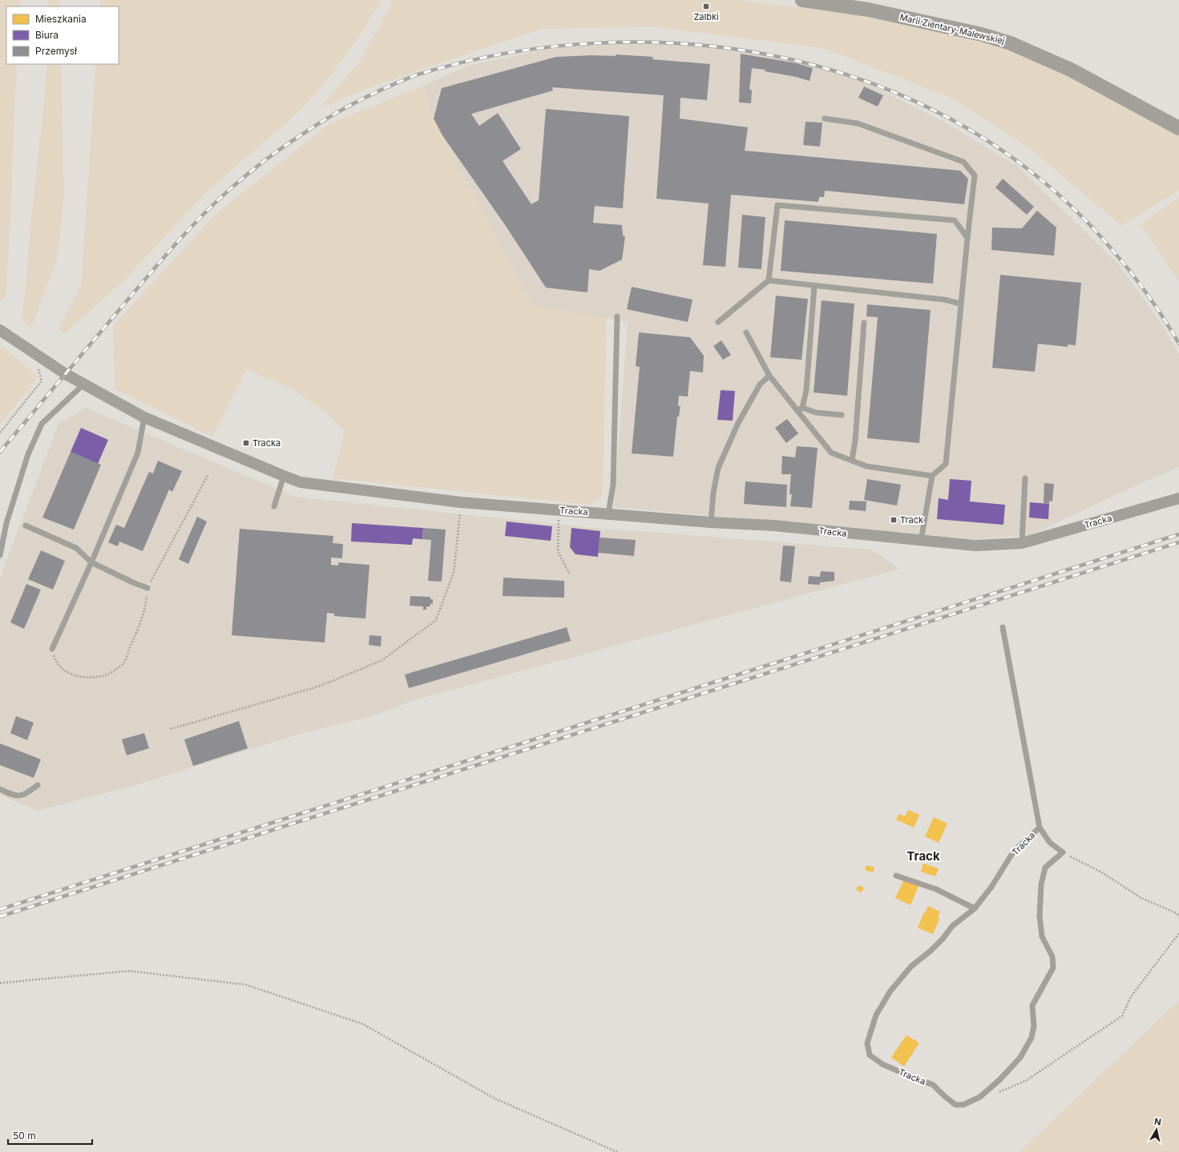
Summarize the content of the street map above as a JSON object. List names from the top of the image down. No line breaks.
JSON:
{"streets":{"street":["Marii Zientary-Malewskiej","Tracka"]},"districts":["Track"],"places":{"transit":["Zalbki","Tracka","Track"]},"legend":["Mieszkania","Biura","Przemysł"],"scale_bar":"50 m","north":"top"}
